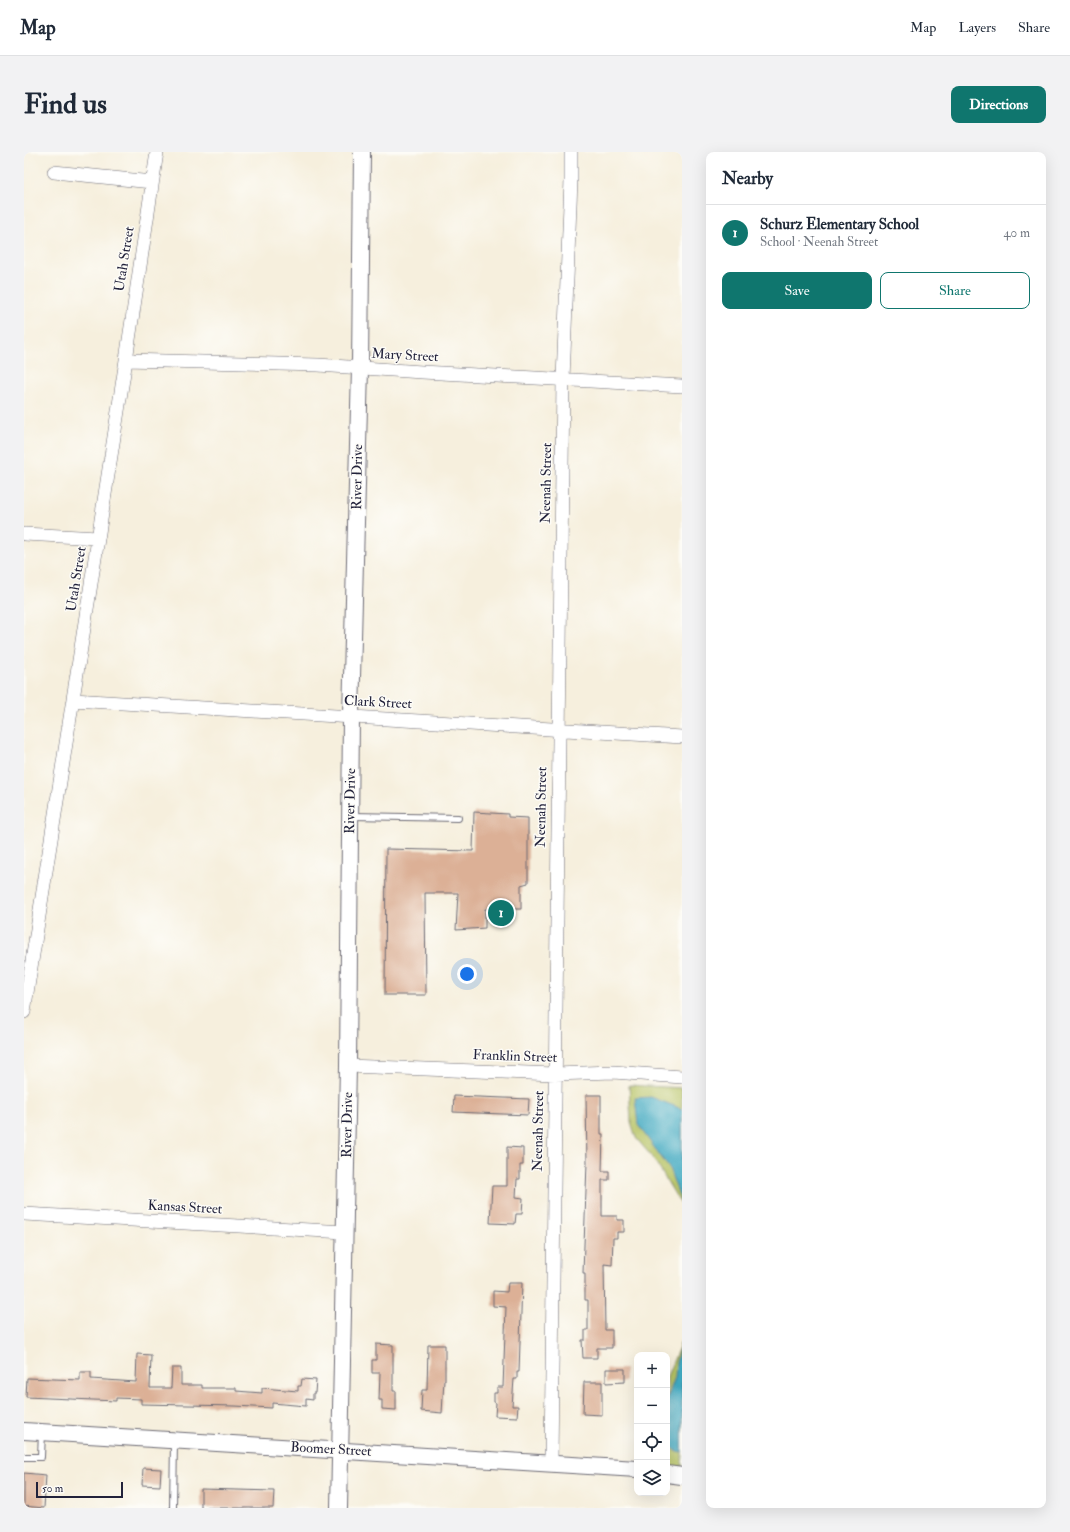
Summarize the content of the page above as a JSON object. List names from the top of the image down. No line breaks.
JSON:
{"streets":{"street":["Utah Street","Mary Street","River Drive","Neenah Street","Clark Street","Franklin Street","Kansas Street","Boomer Street"]},"crossings":[["Utah Street","Mary Street"],["Utah Street","Clark Street"],["Mary Street","River Drive"],["Mary Street","Neenah Street"],["River Drive","Clark Street"],["River Drive","Franklin Street"],["River Drive","Kansas Street"],["River Drive","Boomer Street"],["Neenah Street","Clark Street"],["Neenah Street","Franklin Street"],["Neenah Street","Boomer Street"]],"scale_bar":"50 m","page":{"header":"Map","nav":["Map","Layers","Share"],"buttons":["Directions",["Save","Share"]],"title":"Find us","heading":"Nearby","list":[{"mark":"1","name":"Schurz Elementary School","note":"School · Neenah Street","value":"40 m"}],"pins":"1","map_buttons":["+","−"],"scale":"50 m"}}
